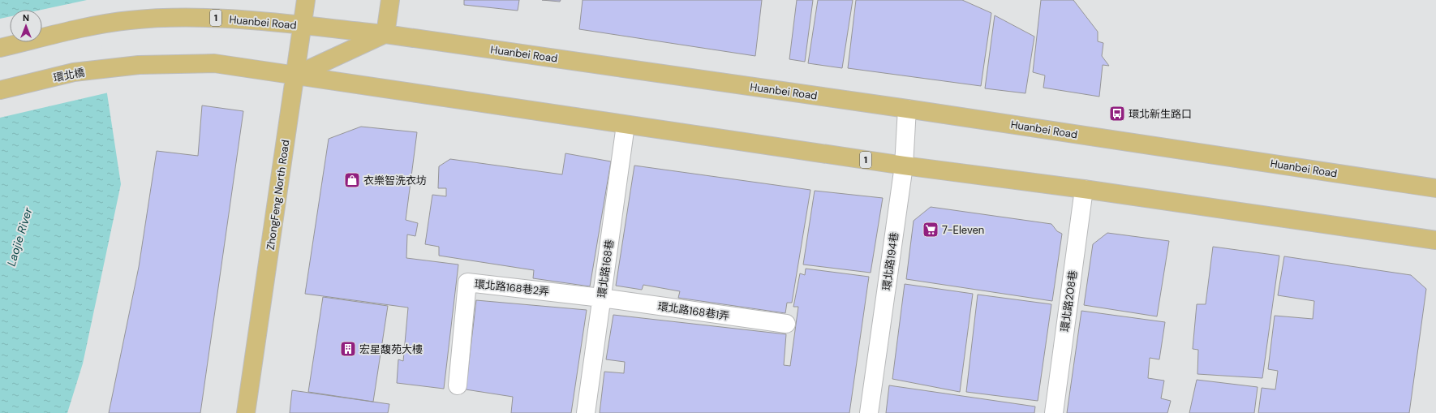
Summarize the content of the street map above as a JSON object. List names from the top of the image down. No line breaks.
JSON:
{"streets":{"main road":["1","Huanbei Road","環北橋","ZhongFeng North Road"],"lane":["環北路194巷","環北路168巷","環北路168巷2弄","環北路208巷","環北路168巷1弄"]},"crossings":[["1","環北橋"],["1","ZhongFeng North Road"],["1","環北路194巷"],["1","環北路168巷"],["1","環北路208巷"],["Huanbei Road","ZhongFeng North Road"],["Huanbei Road","環北路194巷"],["環北橋","ZhongFeng North Road"],["環北路168巷","環北路168巷2弄"],["環北路168巷","環北路168巷1弄"],["環北路168巷2弄","環北路168巷1弄"]],"water":["Laojie River"],"places":{"bus stop":["環北新生路口"],"shop":["衣樂智洗衣坊"],"supermarket":["7-Eleven"],"building":["宏星馥苑大樓"]},"north":"top"}
